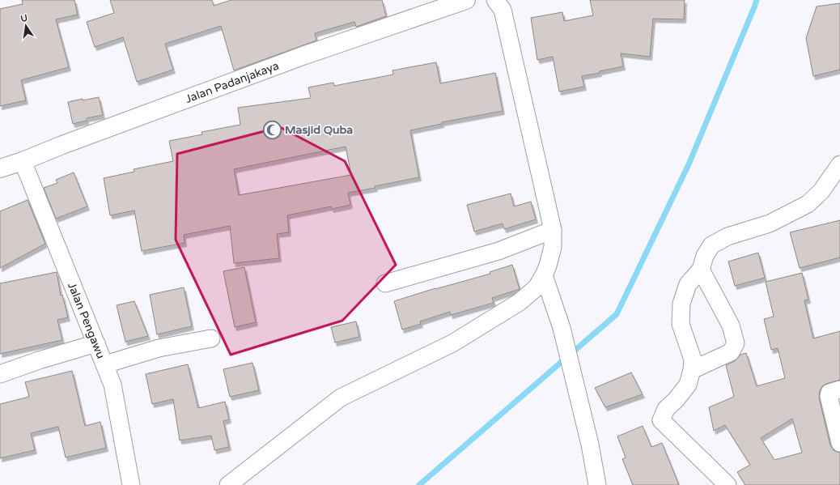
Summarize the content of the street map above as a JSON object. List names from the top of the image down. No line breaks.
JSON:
{"streets":{"street":["Jalan Padanjakaya","Jalan Pengawu"]},"crossings":[["Jalan Padanjakaya","Jalan Pengawu"]],"places":{"mosque":["Masjid Quba"]},"north":"top"}
